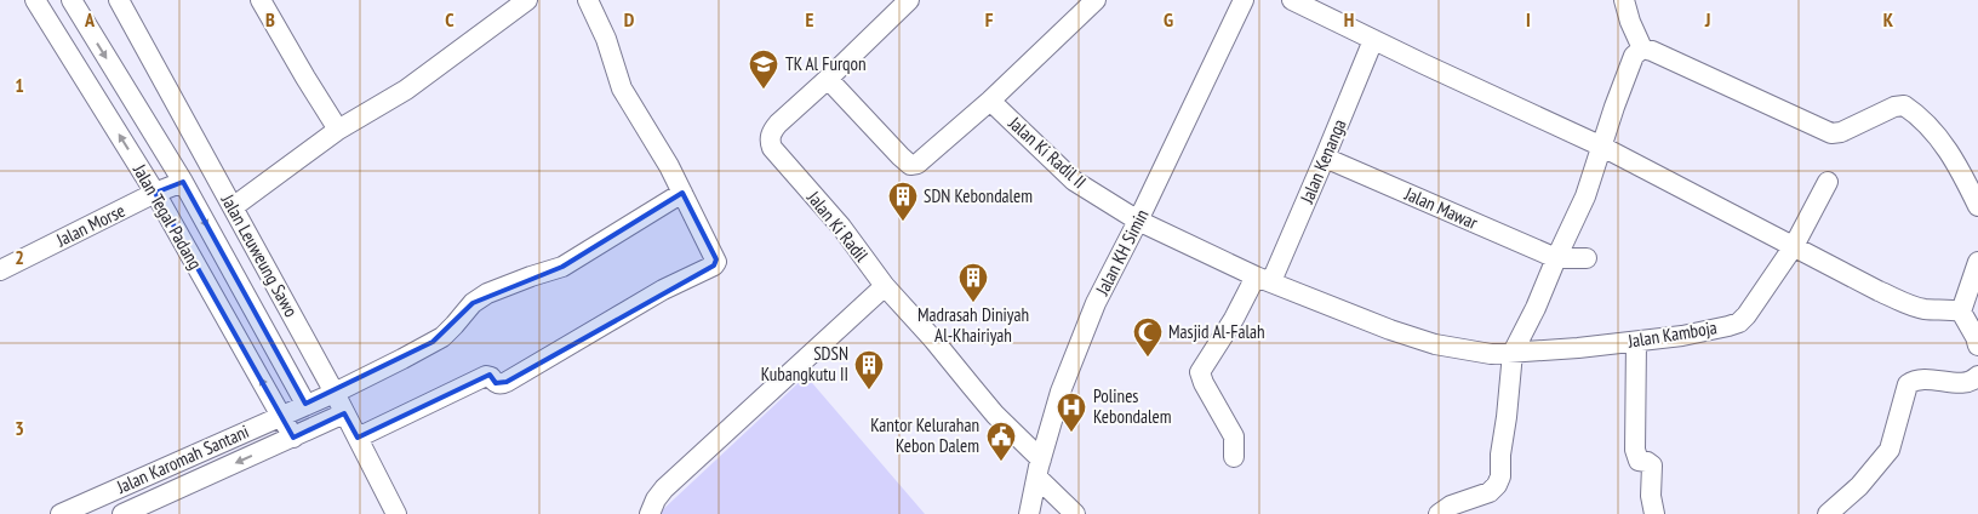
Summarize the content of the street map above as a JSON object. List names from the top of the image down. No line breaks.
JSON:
{"streets":{"street":["Jalan Ki Radil II","Jalan Kenanga","Jalan Mawar","Jalan Tegal Padang","Jalan Morse","Jalan Ki Radil","Jalan KH Simin","Jalan Leuweung Sawo","Jalan Kamboja","Jalan Karomah Santani"]},"crossings":[["Jalan Ki Radil II","Jalan Kenanga"],["Jalan Ki Radil II","Jalan KH Simin"],["Jalan Ki Radil II","Jalan Kamboja"],["Jalan Kenanga","Jalan Mawar"],["Jalan Kenanga","Jalan Kamboja"],["Jalan Tegal Padang","Jalan Morse"],["Jalan Tegal Padang","Jalan Karomah Santani"],["Jalan Ki Radil","Jalan KH Simin"],["Jalan Leuweung Sawo","Jalan Karomah Santani"]],"places":{"school or university":["TK Al Furqon"],"building":["SDN Kebondalem","Madrasah Diniyah Al-Khairiyah","SDSN Kubangkutu II"],"mosque":["Masjid Al-Falah"],"hospital":["Polines Kebondalem"],"public building":["Kantor Kelurahan Kebon Dalem"]},"grid":{"columns":["A","B","C","D","E","F","G","H","I","J","K"],"rows":["1","2","3"]}}
